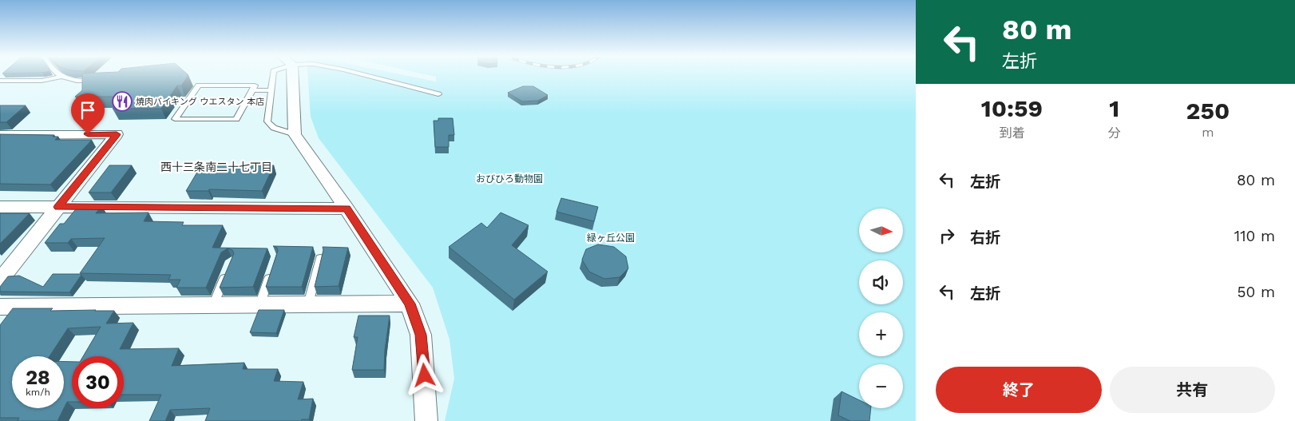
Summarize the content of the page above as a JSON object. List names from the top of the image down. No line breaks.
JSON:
{"districts":["西十三条南二十七丁目"],"parks":["おびひろ動物園","緑ヶ丘公園"],"places":{"restaurant":["焼肉バイキング ウエスタン 本店"]},"north":"right","page":{"turn":["80 m","左折"],"eta":["10:59","到着","1","分","250","m"],"list":[{"name":"左折","value":"80 m"},{"name":"右折","value":"110 m"},{"name":"左折","value":"50 m"}],"map_buttons":["+","−"],"speed":"28 km/h","limit":"30","buttons":["終了","共有"]}}
